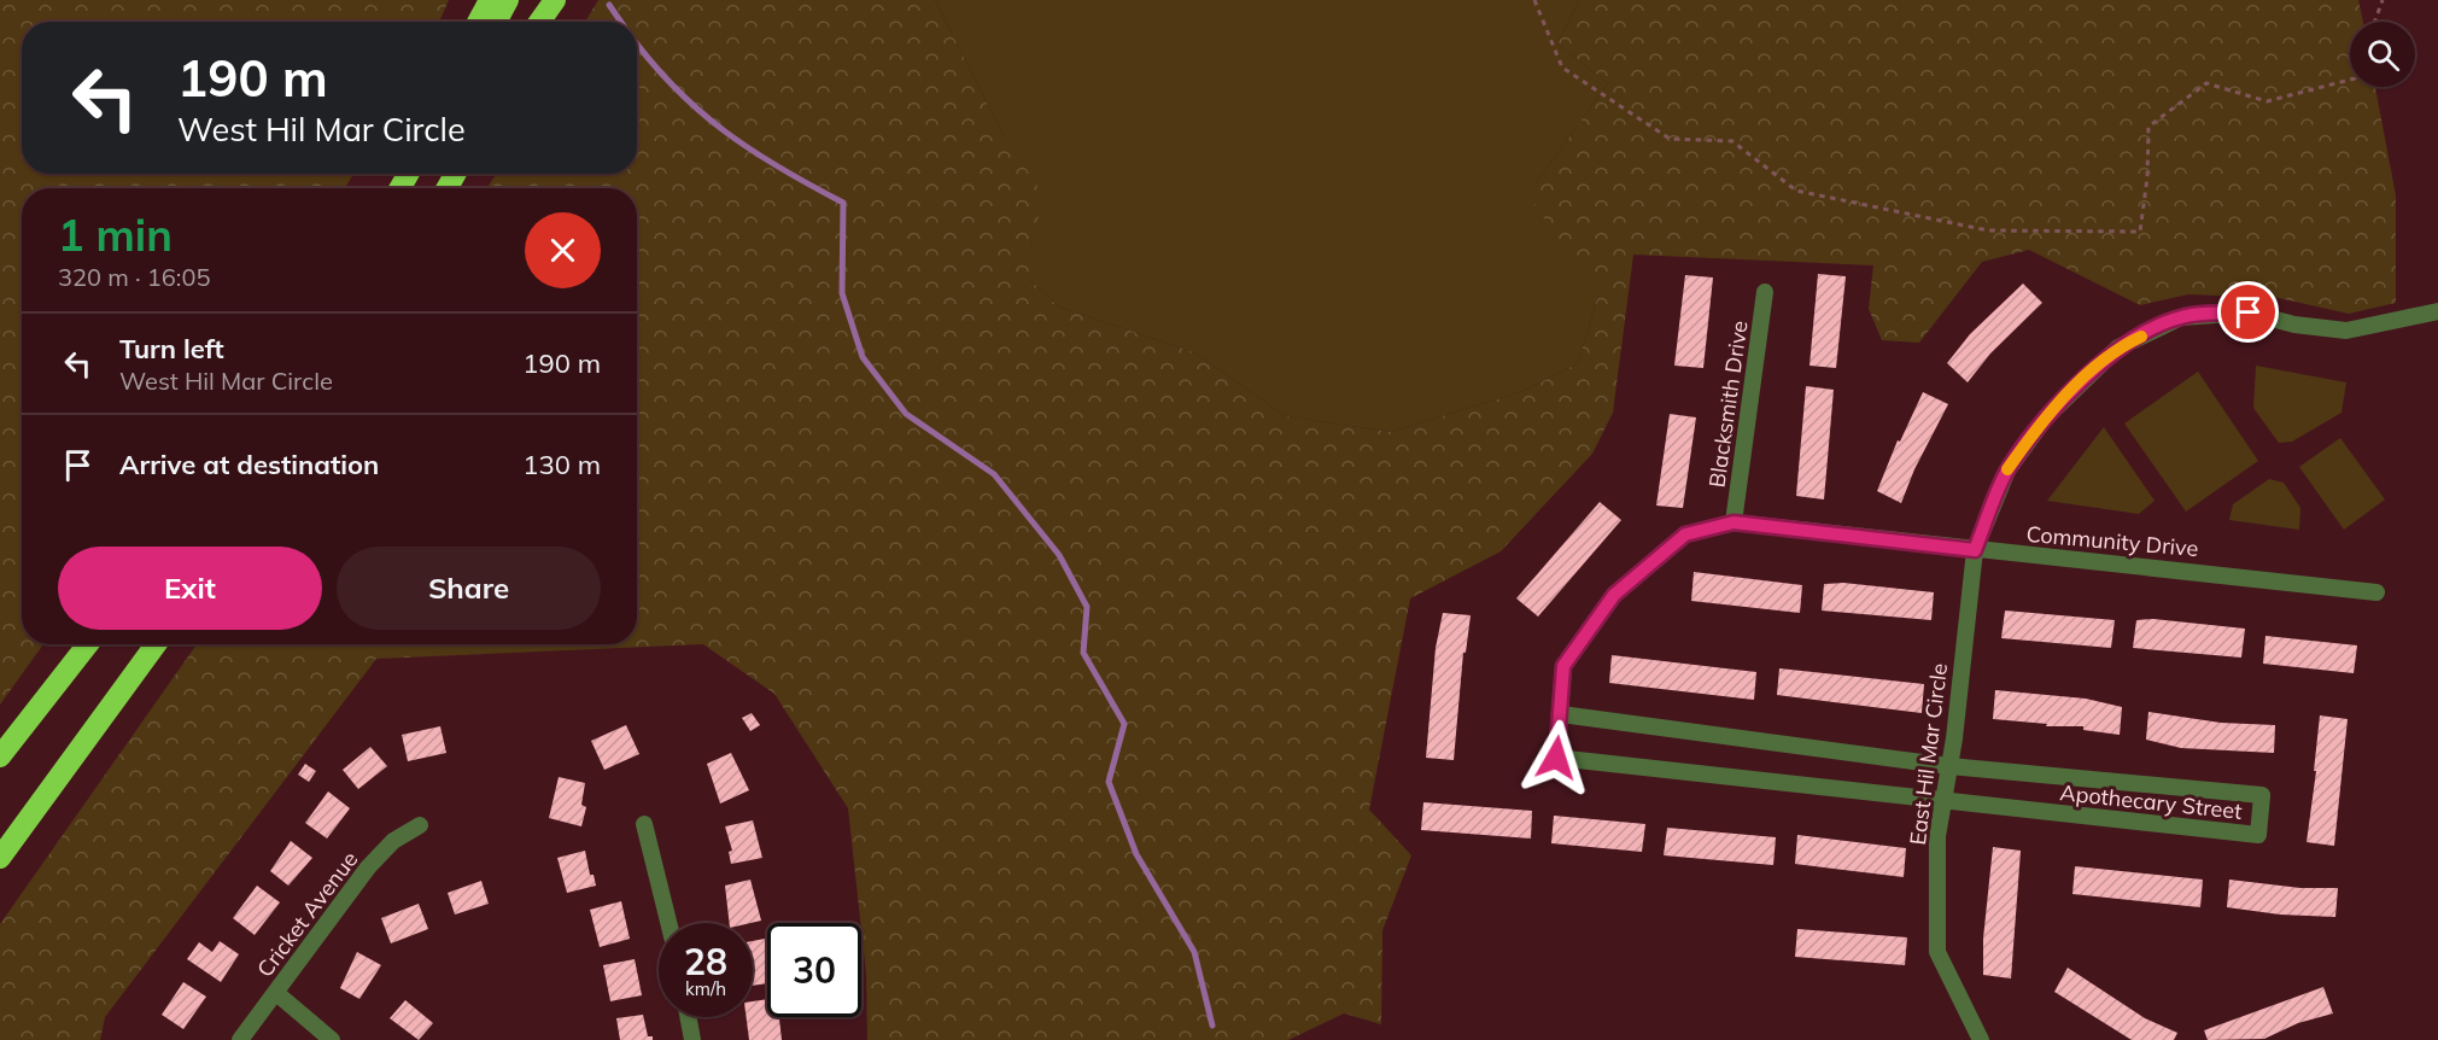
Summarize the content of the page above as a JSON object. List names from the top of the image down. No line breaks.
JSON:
{"streets":{"street":["Blacksmith Drive","Community Drive","East Hil Mar Circle","Apothecary Street","Cricket Avenue"]},"crossings":[["Blacksmith Drive","Community Drive"],["Community Drive","East Hil Mar Circle"],["Community Drive","Apothecary Street"],["East Hil Mar Circle","Apothecary Street"]],"page":{"turn":["190 m","West Hil Mar Circle"],"heading":["1 min","320 m · 16:05"],"list":[{"name":"Turn left","note":"West Hil Mar Circle","value":"190 m"},{"name":"Arrive at destination","value":"130 m"}],"buttons":["Exit","Share"],"speed":"28 km/h","limit":"30"}}
